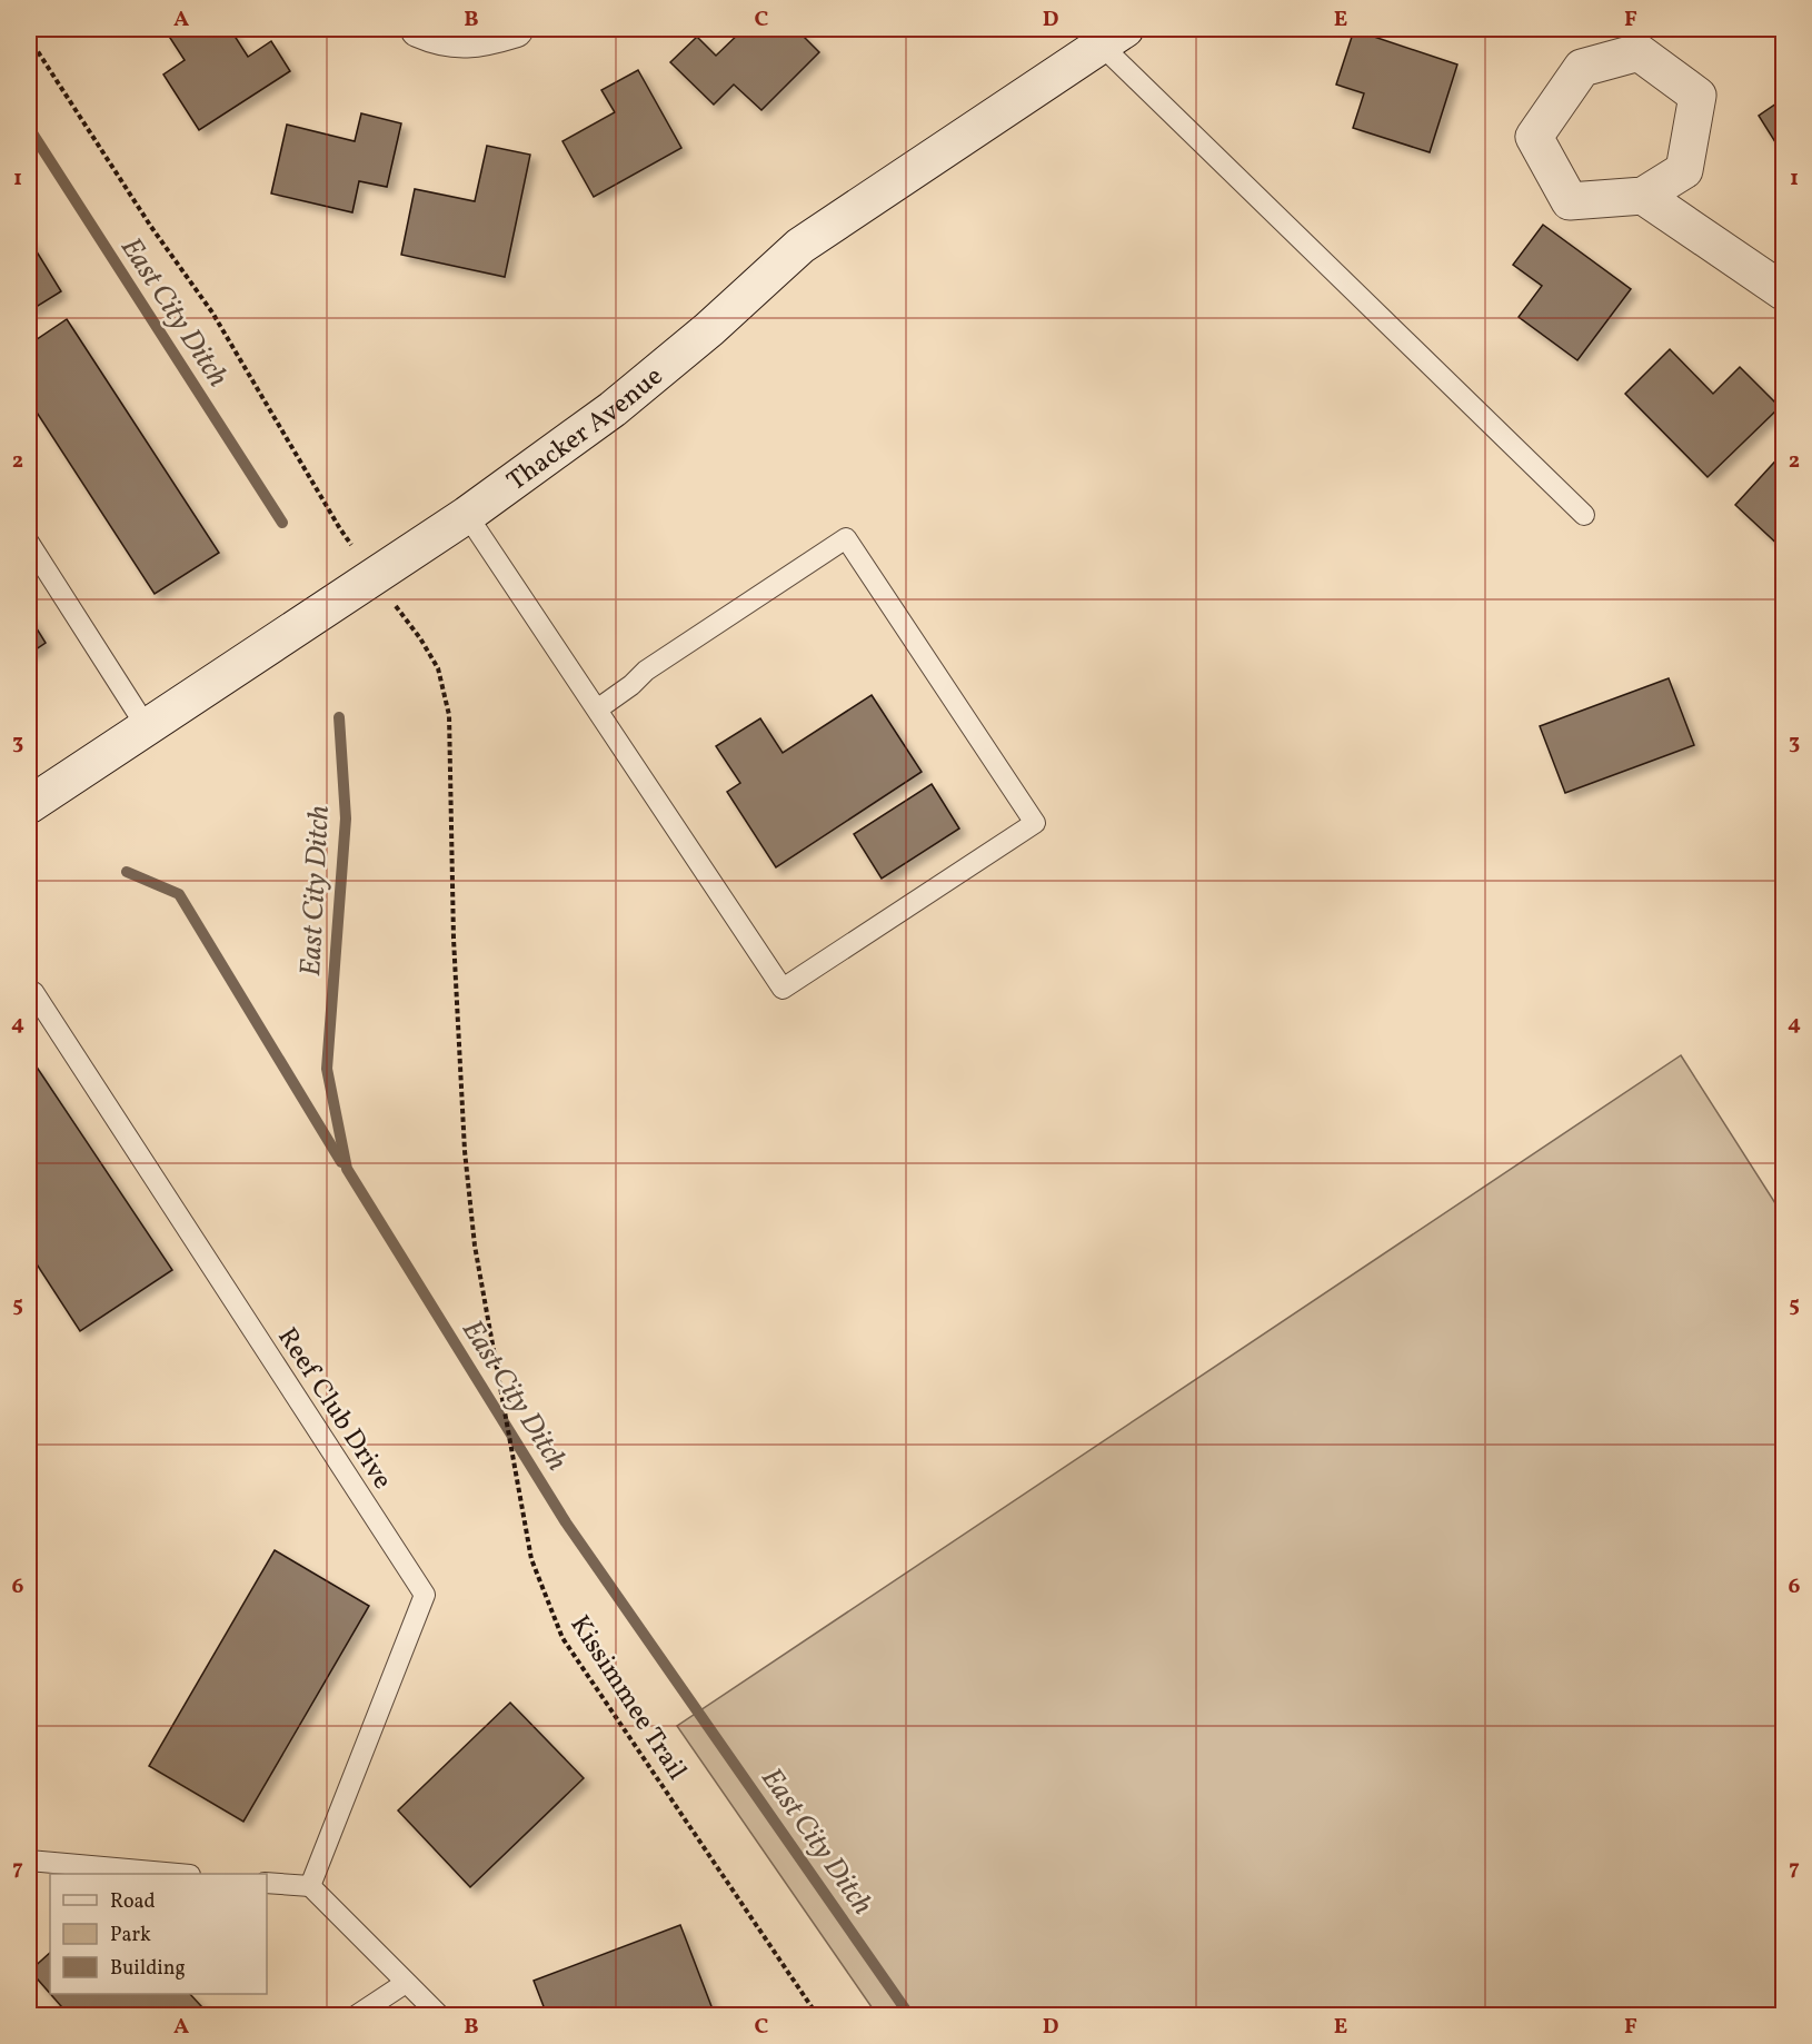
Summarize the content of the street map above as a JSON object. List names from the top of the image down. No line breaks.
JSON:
{"streets":{"street":["Thacker Avenue"],"lane":["Reef Club Drive"],"path":["Kissimmee Trail"]},"water":["East City Ditch"],"legend":["Road","Park","Building"],"grid":{"columns":["A","B","C","D","E","F"],"rows":["1","2","3","4","5","6","7"]}}
